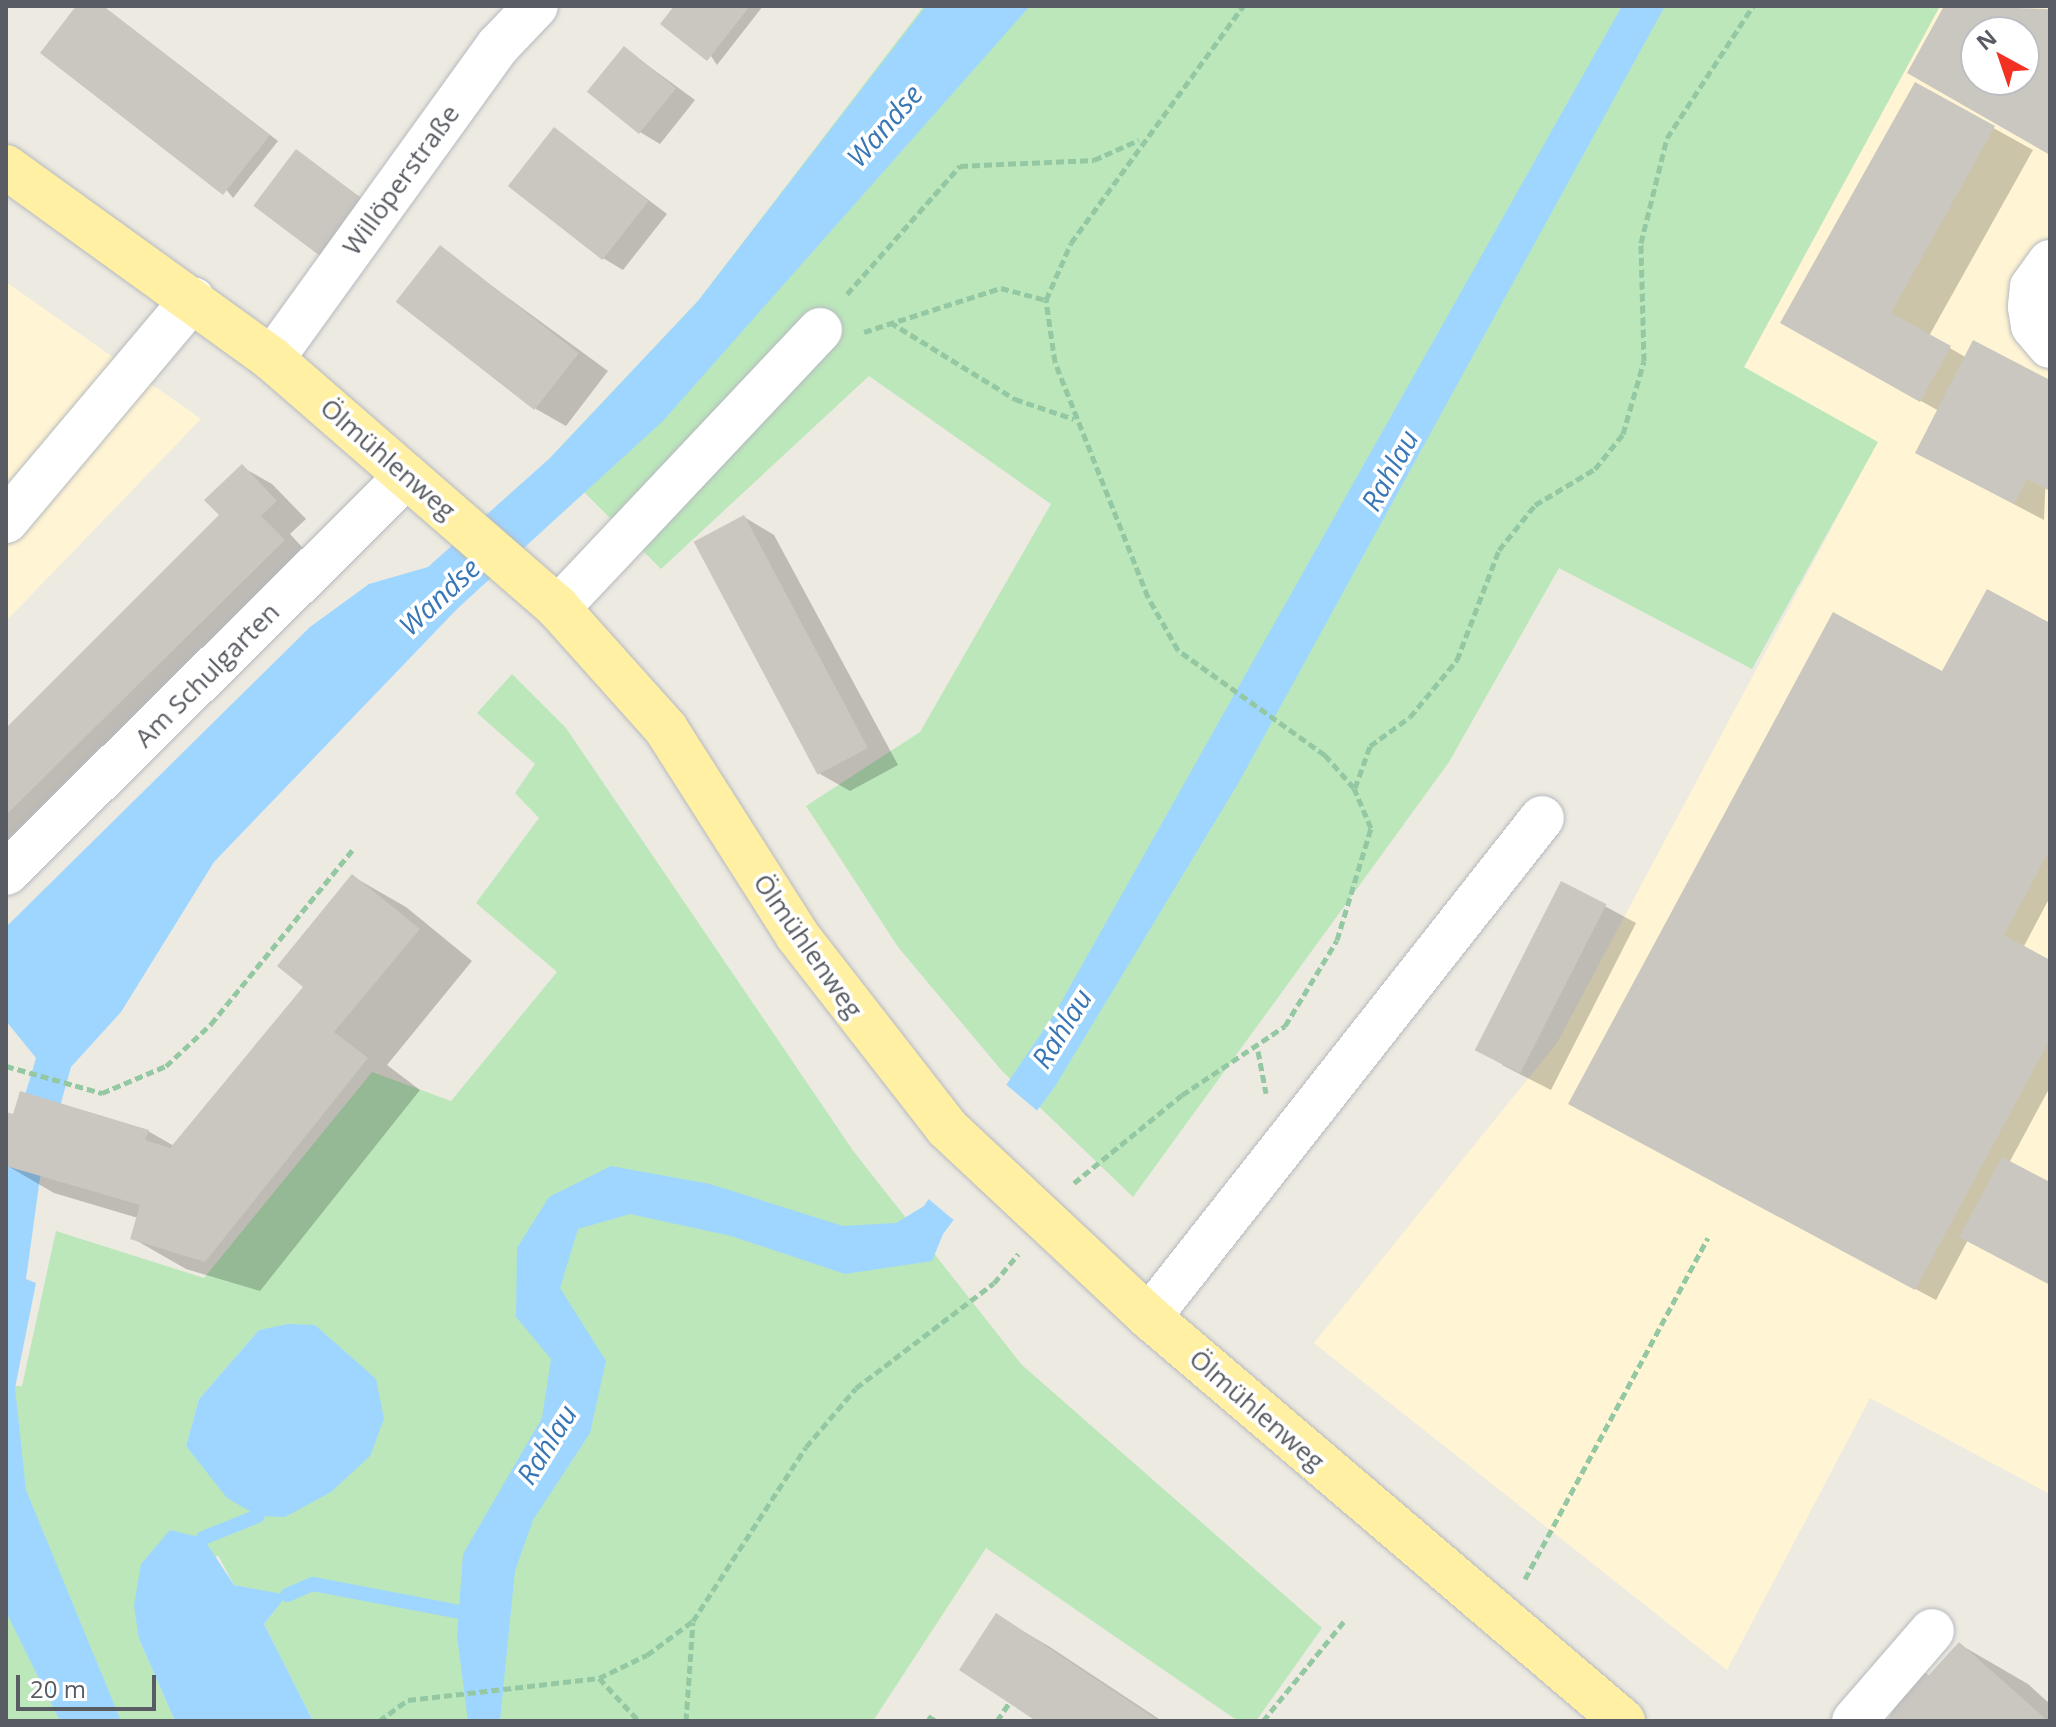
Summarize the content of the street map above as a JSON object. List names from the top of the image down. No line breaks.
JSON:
{"streets":{"main road":["Ölmühlenweg"],"street":["Willöperstraße","Am Schulgarten"]},"crossings":[["Willöperstraße","Ölmühlenweg"],["Ölmühlenweg","Am Schulgarten"]],"water":["Wandse","Rahlau"],"scale_bar":"20 m","north":"top left"}
